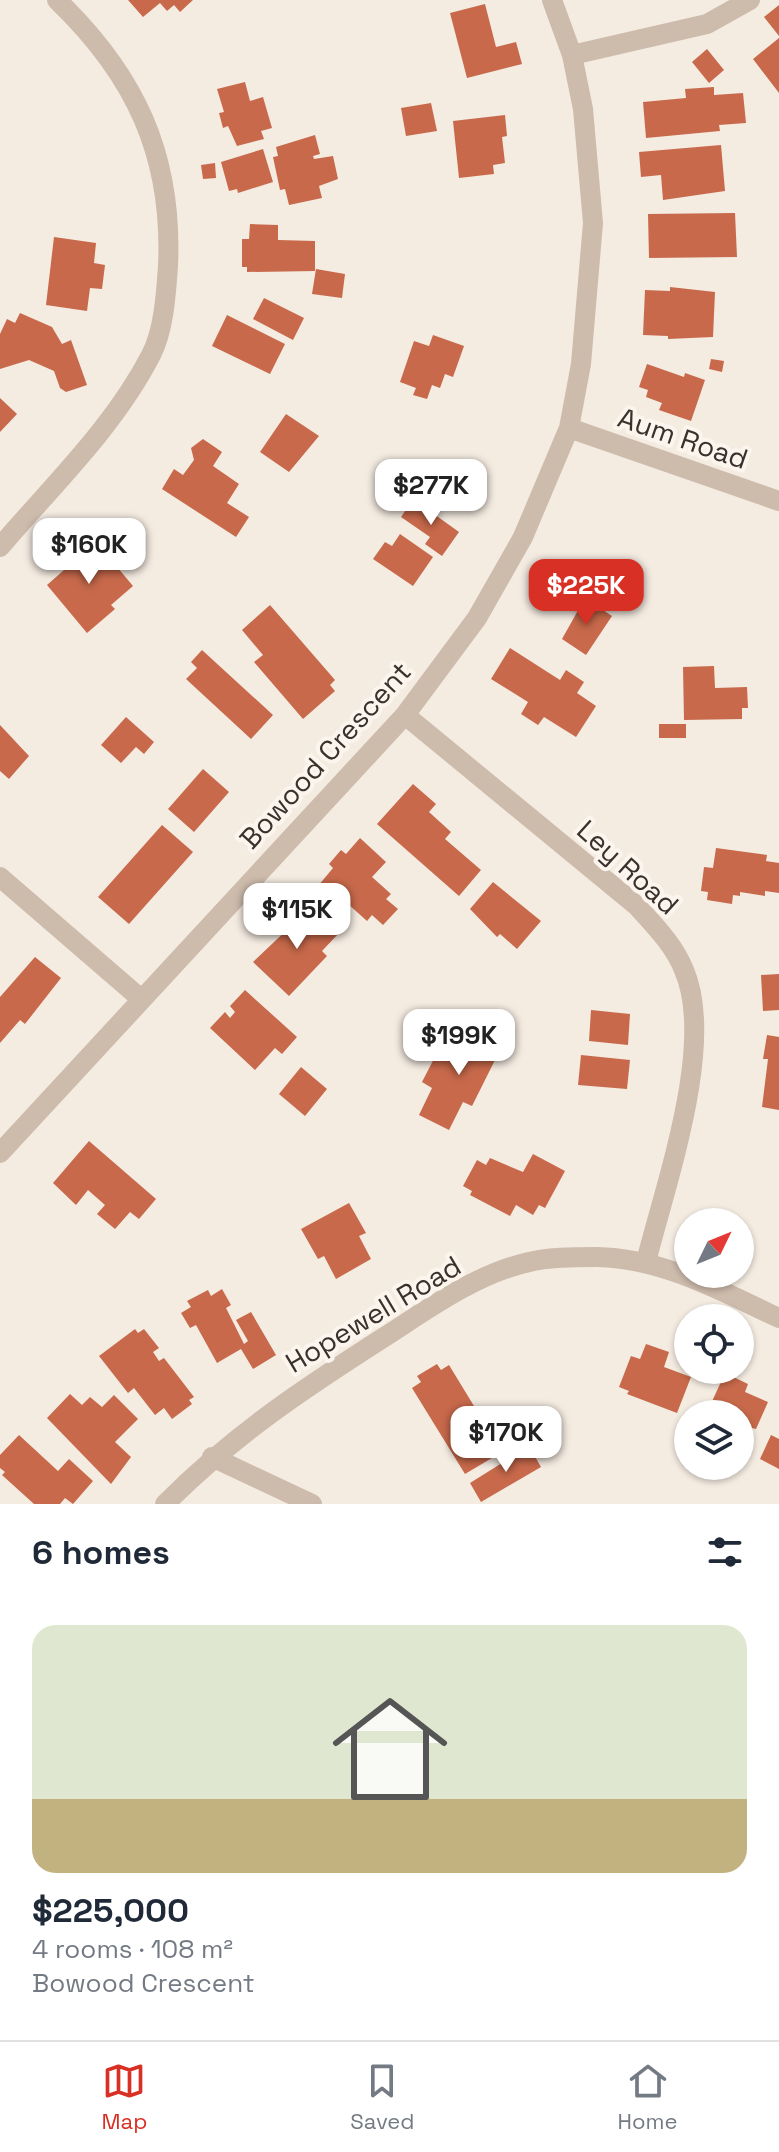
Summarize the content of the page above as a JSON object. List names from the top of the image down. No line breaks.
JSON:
{"streets":{"street":["Aum Road","Bowood Crescent","Ley Road","Hopewell Road"]},"crossings":[["Aum Road","Bowood Crescent"],["Bowood Crescent","Ley Road"],["Ley Road","Hopewell Road"]],"north":"top right","page":{"price":["$277K","$160K","$225K","$115K","$199K","$170K"],"heading":"6 homes","list":[{"name":"$225,000","note":"4 rooms · 108 m² · Bowood Crescent"}],"tabs":["Map","Saved","Home"]}}
